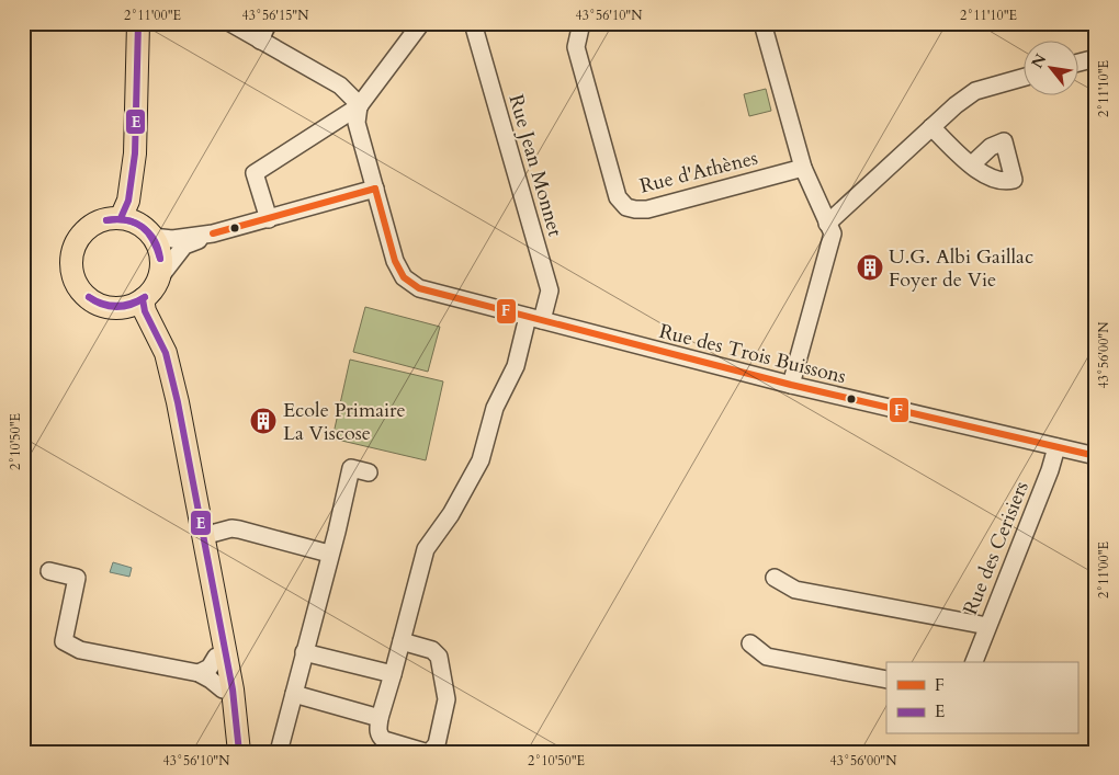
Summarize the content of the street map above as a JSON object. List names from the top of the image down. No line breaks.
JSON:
{"streets":{"street":["Rue Jean Monnet","Rue d'Athènes","Rue des Trois Buissons","Rue des Cerisiers"]},"crossings":[["Rue Jean Monnet","Rue des Trois Buissons"],["Rue des Trois Buissons","Rue des Cerisiers"]],"places":{"building":["U.G. Albi Gaillac Foyer de Vie","Ecole Primaire La Viscose"]},"lines":["transit line E","transit line F"],"legend":["F","E"],"north":"top left","coordinates":["2°11'00\"E","43°56'15\"N","43°56'10\"N","2°11'10\"E","43°56'00\"N","2°10'50\"E"]}
